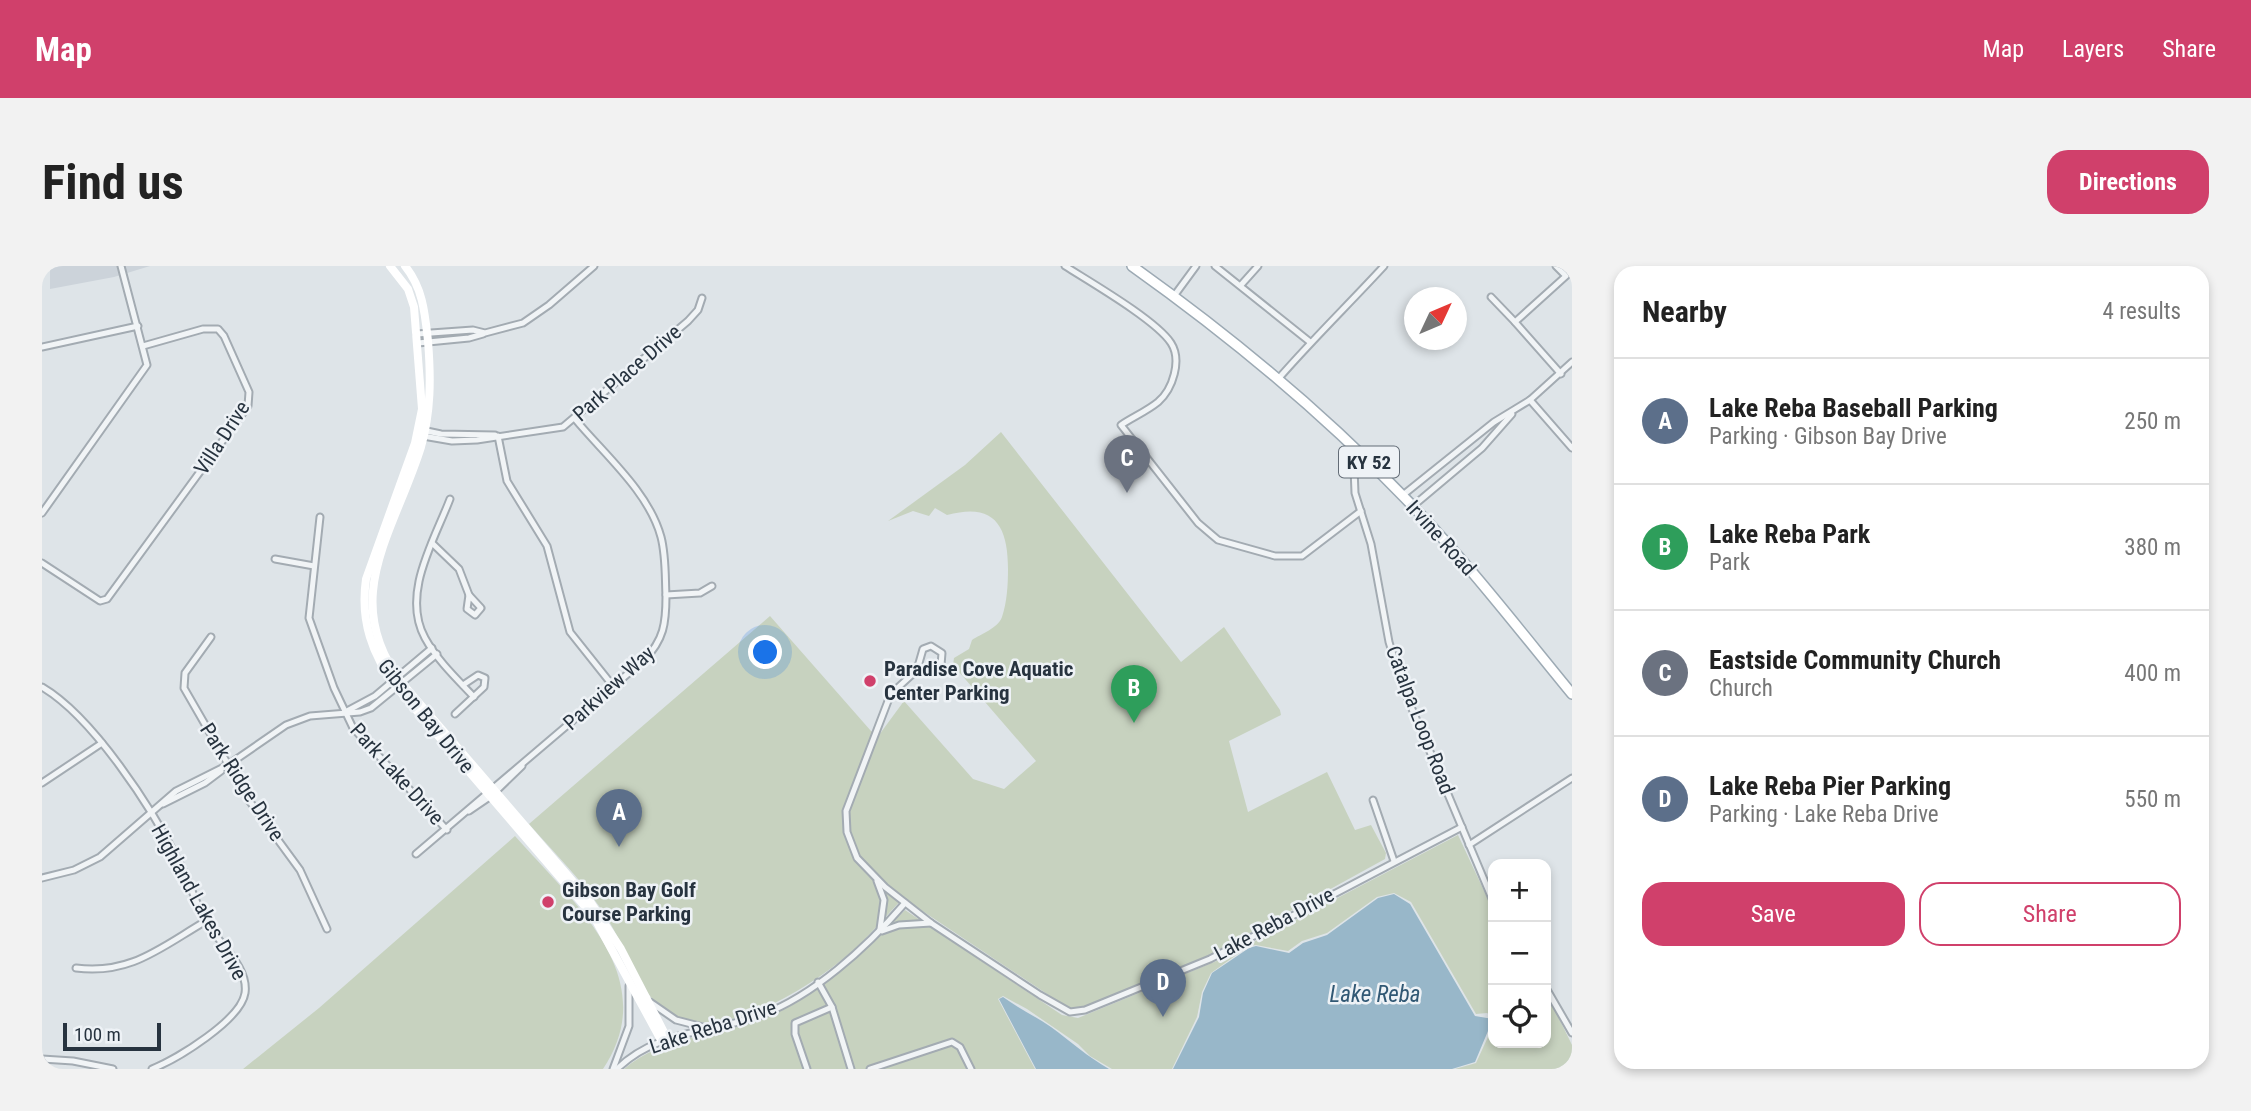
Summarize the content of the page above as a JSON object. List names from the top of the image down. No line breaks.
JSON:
{"streets":{"main road":["KY 52","Irvine Road"],"street":["Park Place Drive","Villa Drive","Parkview Way","Gibson Bay Drive","Catalpa Loop Road","Park Lake Drive","Park Ridge Drive","Highland Lakes Drive","Lake Reba Drive"]},"crossings":[["Park Place Drive","Parkview Way"],["Park Place Drive","Gibson Bay Drive"],["Irvine Road","Catalpa Loop Road"],["Parkview Way","Gibson Bay Drive"],["Parkview Way","Park Lake Drive"],["Gibson Bay Drive","Highland Lakes Drive"],["Gibson Bay Drive","Lake Reba Drive"],["Catalpa Loop Road","Lake Reba Drive"],["Park Lake Drive","Highland Lakes Drive"],["Park Ridge Drive","Highland Lakes Drive"]],"water":["Lake Reba"],"places":["Paradise Cove Aquatic Center Parking","Gibson Bay Golf Course Parking"],"scale_bar":"100 m","north":"top right","page":{"header":"Map","nav":["Map","Layers","Share"],"buttons":["Directions",["Save","Share"]],"title":"Find us","heading":["Nearby","4 results"],"list":[{"mark":"A","name":"Lake Reba Baseball Parking","note":"Parking · Gibson Bay Drive","value":"250 m"},{"mark":"B","name":"Lake Reba Park","note":"Park","value":"380 m"},{"mark":"C","name":"Eastside Community Church","note":"Church","value":"400 m"},{"mark":"D","name":"Lake Reba Pier Parking","note":"Parking · Lake Reba Drive","value":"550 m"}],"pins":["C","B","A","D"],"map_buttons":["+","−"],"scale":"100 m"}}
